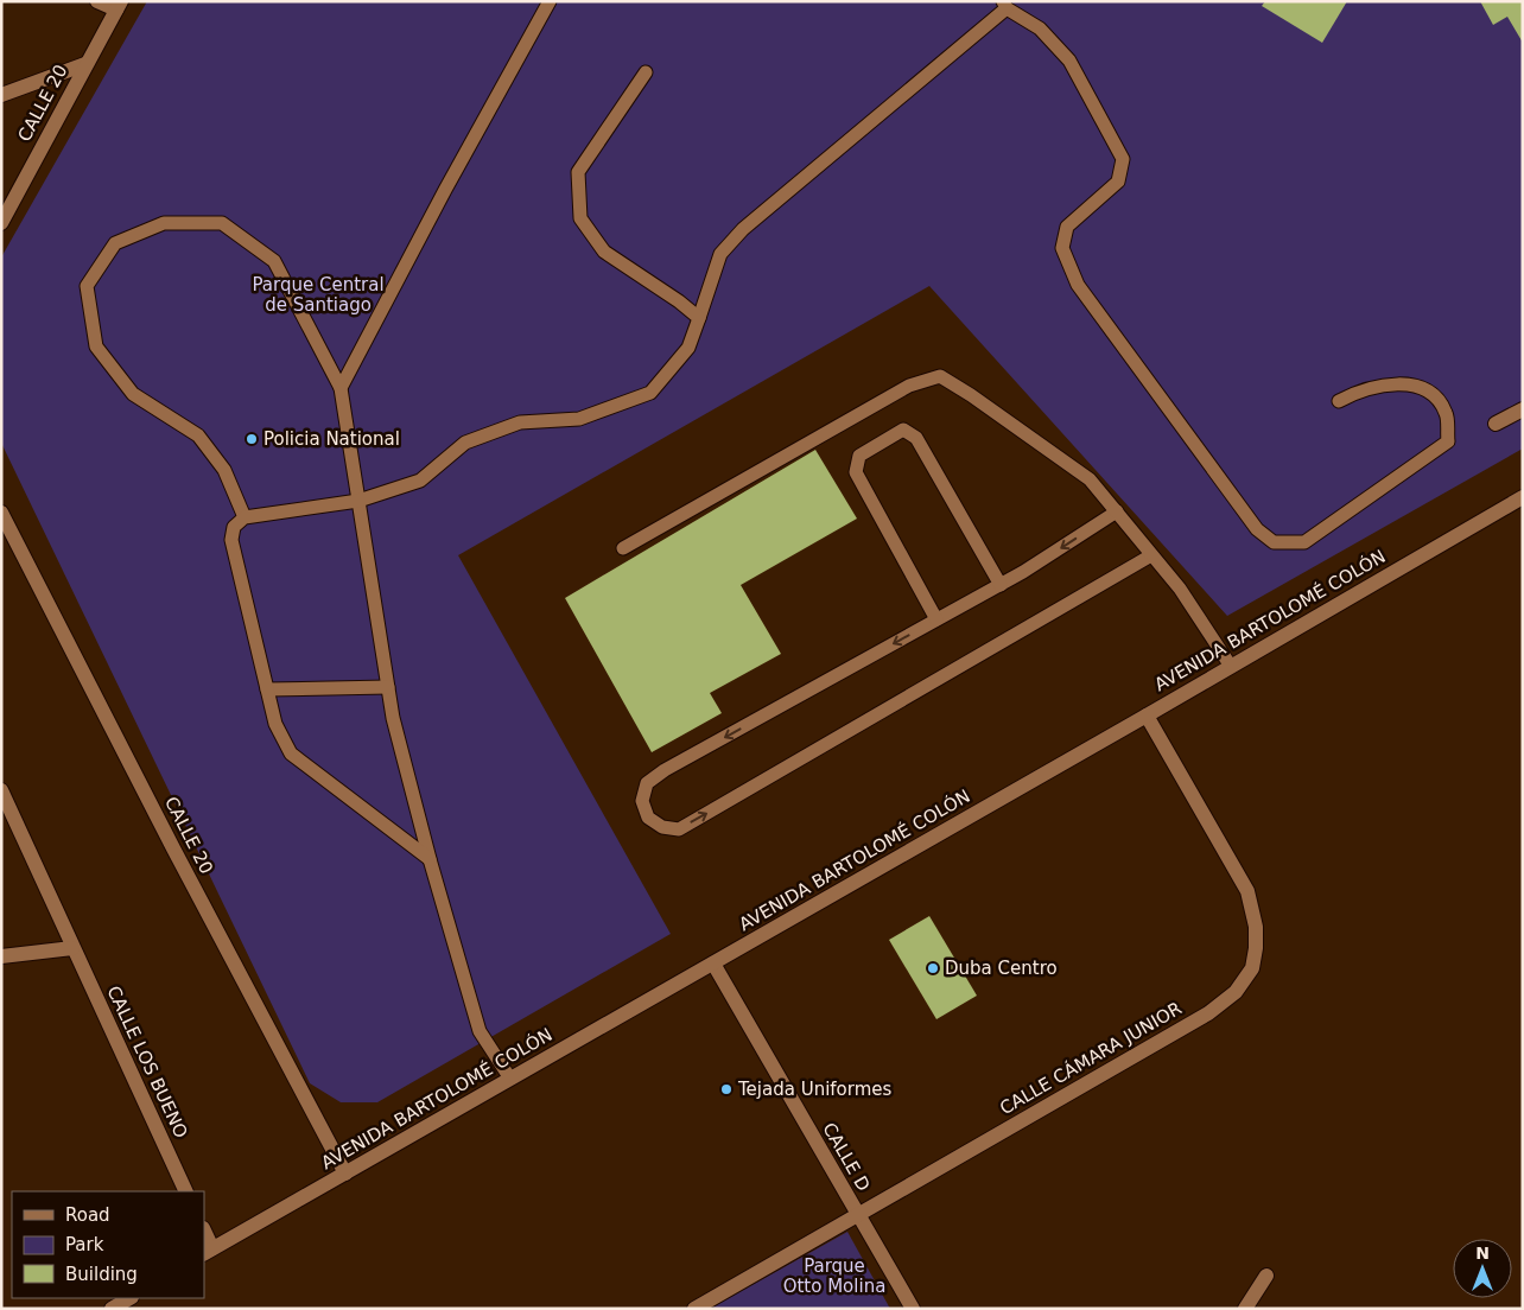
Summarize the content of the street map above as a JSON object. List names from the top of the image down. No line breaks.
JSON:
{"streets":{"street":["CALLE 20","AVENIDA BARTOLOMÉ COLÓN","CALLE CÁMARA JUNIOR","CALLE LOS BUENO","CALLE D"]},"crossings":[["CALLE 20","AVENIDA BARTOLOMÉ COLÓN"],["AVENIDA BARTOLOMÉ COLÓN","CALLE CÁMARA JUNIOR"],["AVENIDA BARTOLOMÉ COLÓN","CALLE D"],["CALLE CÁMARA JUNIOR","CALLE D"]],"parks":["Parque Central de Santiago","Parque Otto Molina"],"places":["Policia National","Duba Centro","Tejada Uniformes"],"legend":["Road","Park","Building"],"north":"top"}
